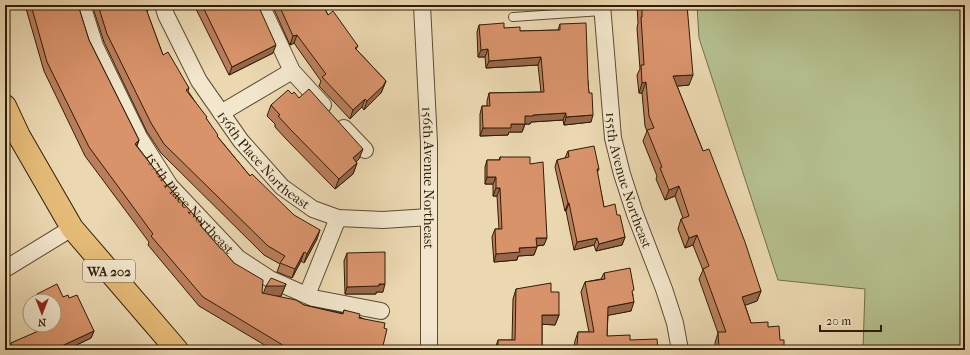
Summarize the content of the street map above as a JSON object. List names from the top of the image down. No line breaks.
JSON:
{"streets":{"main road":["WA 202"],"street":["156th Place Northeast","156th Avenue Northeast","155th Avenue Northeast","157th Place Northeast"]},"crossings":[["156th Place Northeast","156th Avenue Northeast"]],"scale_bar":"20 m","north":"bottom"}
